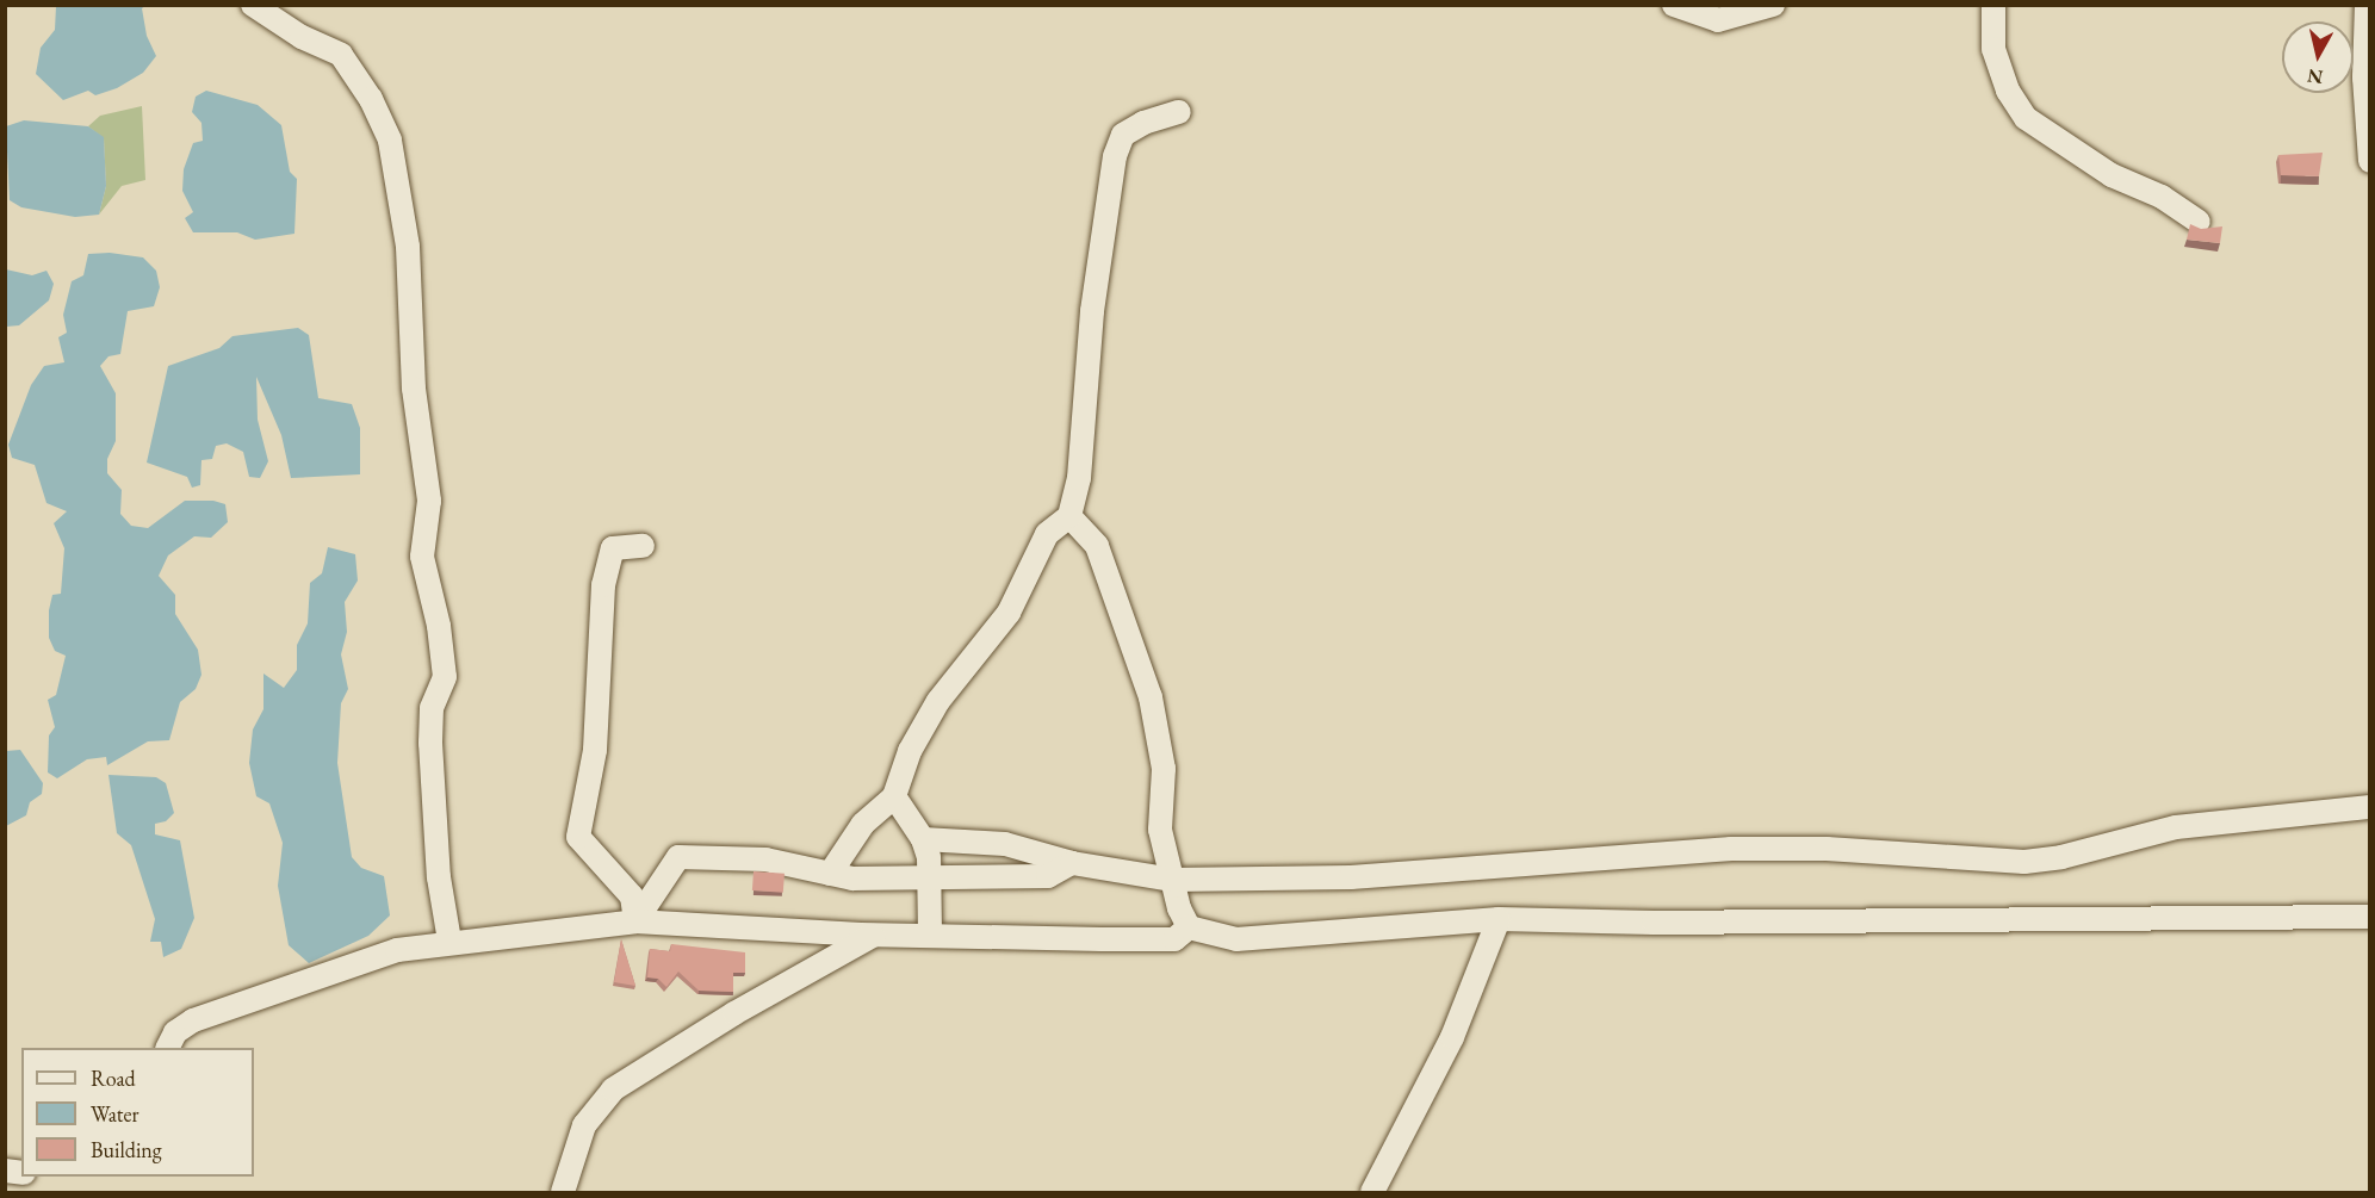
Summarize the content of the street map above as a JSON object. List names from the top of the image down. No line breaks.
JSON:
{"legend":["Road","Water","Building"],"north":"bottom"}
